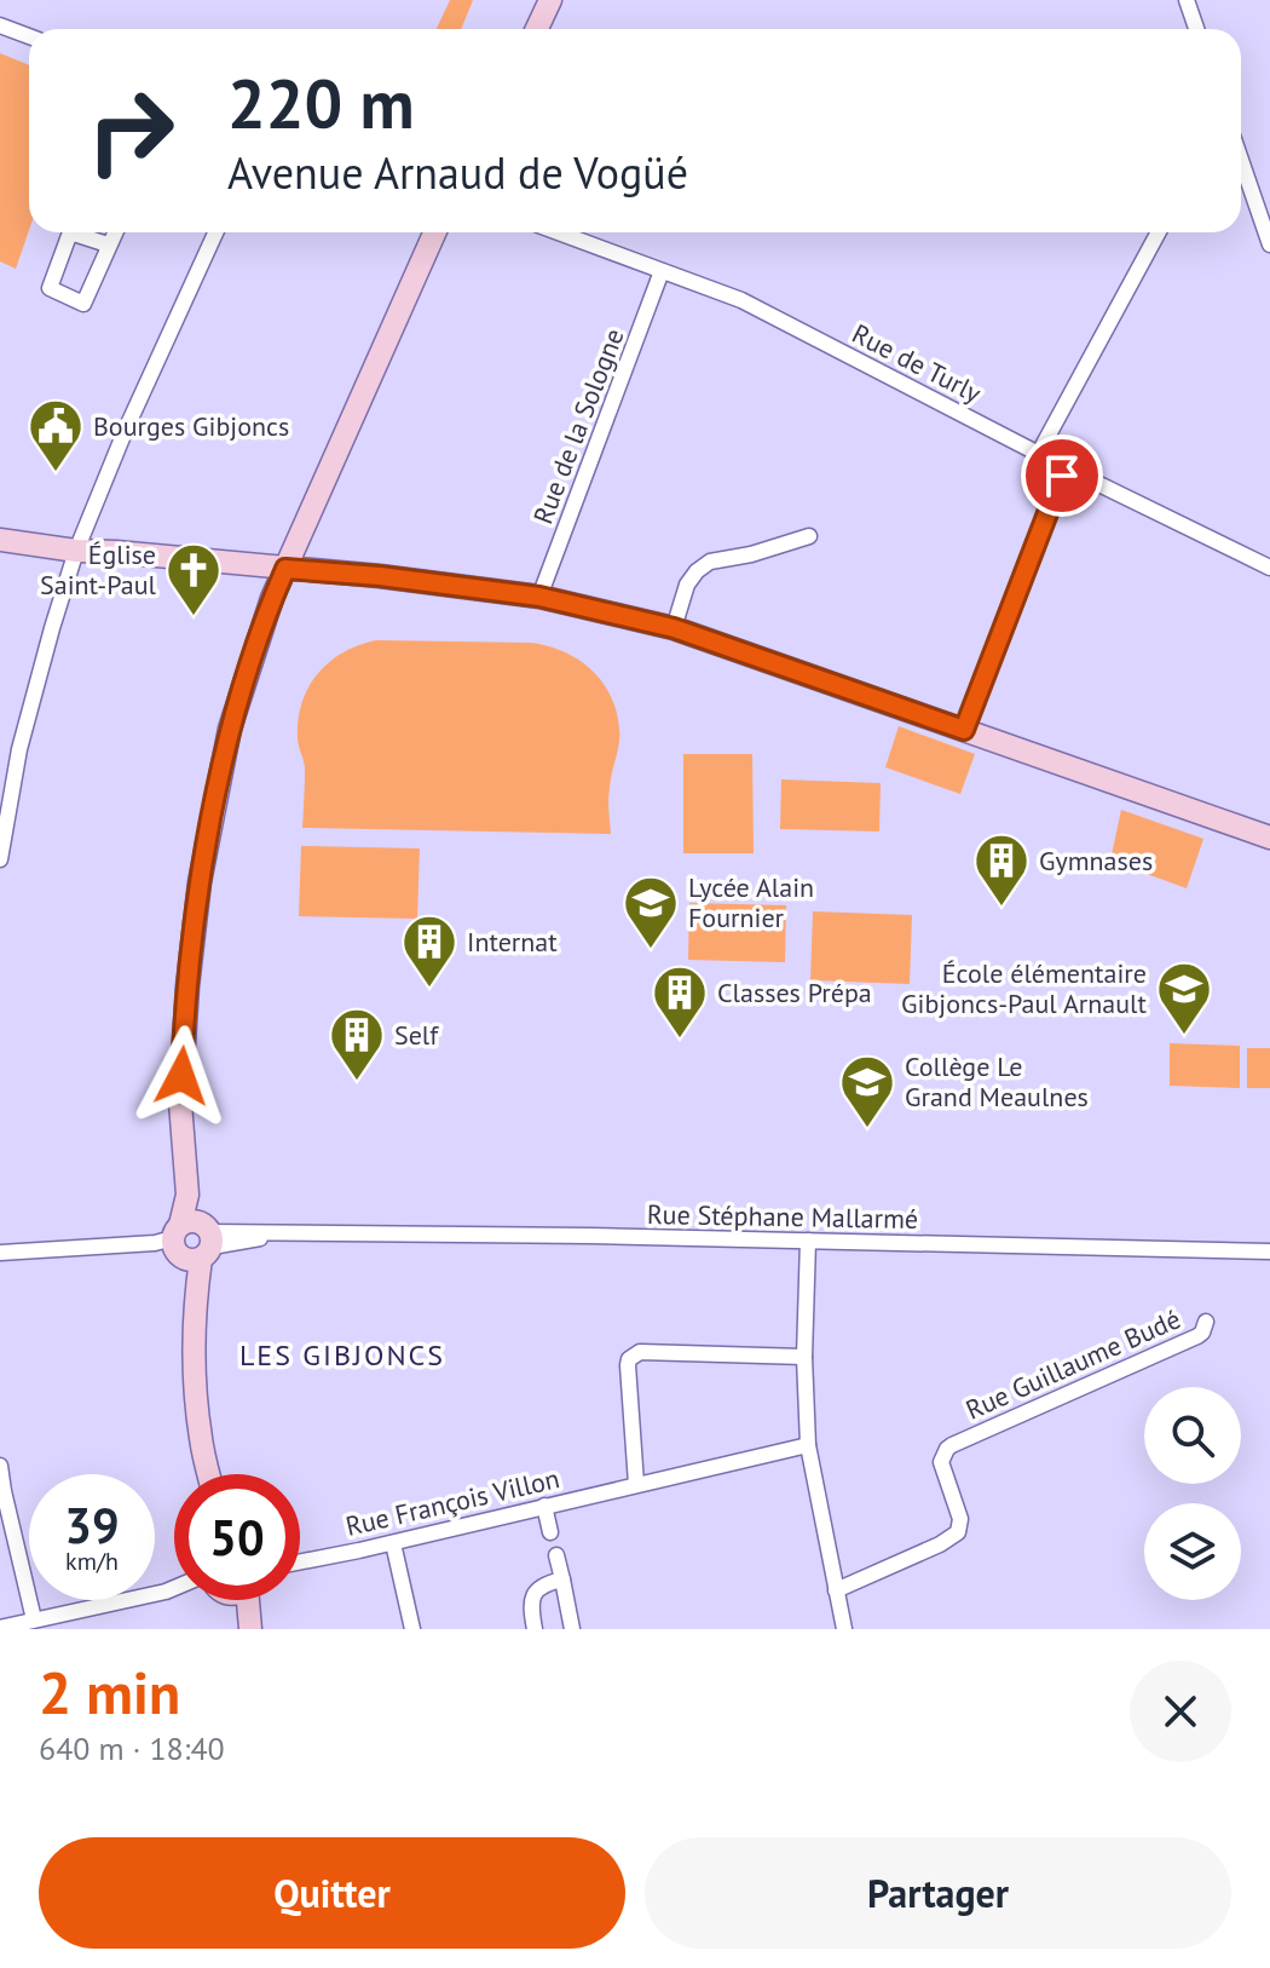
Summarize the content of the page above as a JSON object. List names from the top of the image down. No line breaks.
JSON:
{"streets":{"street":["Rue de Turly","Rue de la Sologne","Rue Stéphane Mallarmé","Rue Guillaume Budé","Rue François Villon"]},"crossings":[["Rue de Turly","Rue de la Sologne"]],"districts":["LES GIBJONCS"],"places":{"public building":["Bourges Gibjoncs"],"church":["Église Saint-Paul"],"building":["Gymnases","Internat","Classes Prépa","Self"],"school or university":["Lycée Alain Fournier","École élémentaire Gibjoncs-Paul Arnault","Collège Le Grand Meaulnes"]},"page":{"turn":["220 m","Avenue Arnaud de Vogüé"],"speed":"39 km/h","limit":"50","heading":["2 min","640 m · 18:40"],"buttons":["Quitter","Partager"]}}
